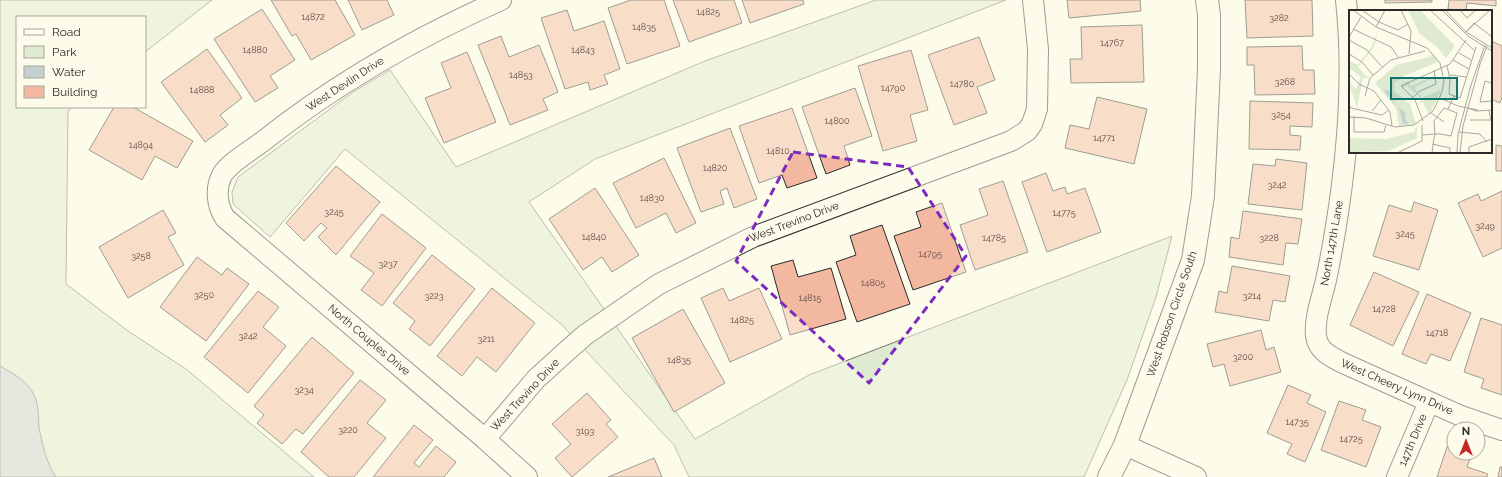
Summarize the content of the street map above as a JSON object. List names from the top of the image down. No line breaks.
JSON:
{"streets":{"street":["West Devlin Drive","West Trevino Drive","North 147th Lane","West Robson Circle South","North Couples Drive","West Cheery Lynn Drive","147th Drive"]},"crossings":[["West Devlin Drive","North Couples Drive"],["West Trevino Drive","North Couples Drive"],["North 147th Lane","West Cheery Lynn Drive"],["West Cheery Lynn Drive","147th Drive"]],"house_numbers":["14825","14872","3282","14835","14767","14880","14843","14853","3268","14780","14790","14888","3254","14800","14771","14894","14810","14820","3242","14830","3245","14775","3249","3245","14840","14785","3228","14795","3258","3237","14805","3250","3223","3214","14815","14728","14825","14718","3242","3211","3200","14835","3234","14735","3220","3193","14725"],"legend":["Road","Park","Water","Building"],"north":"top"}
